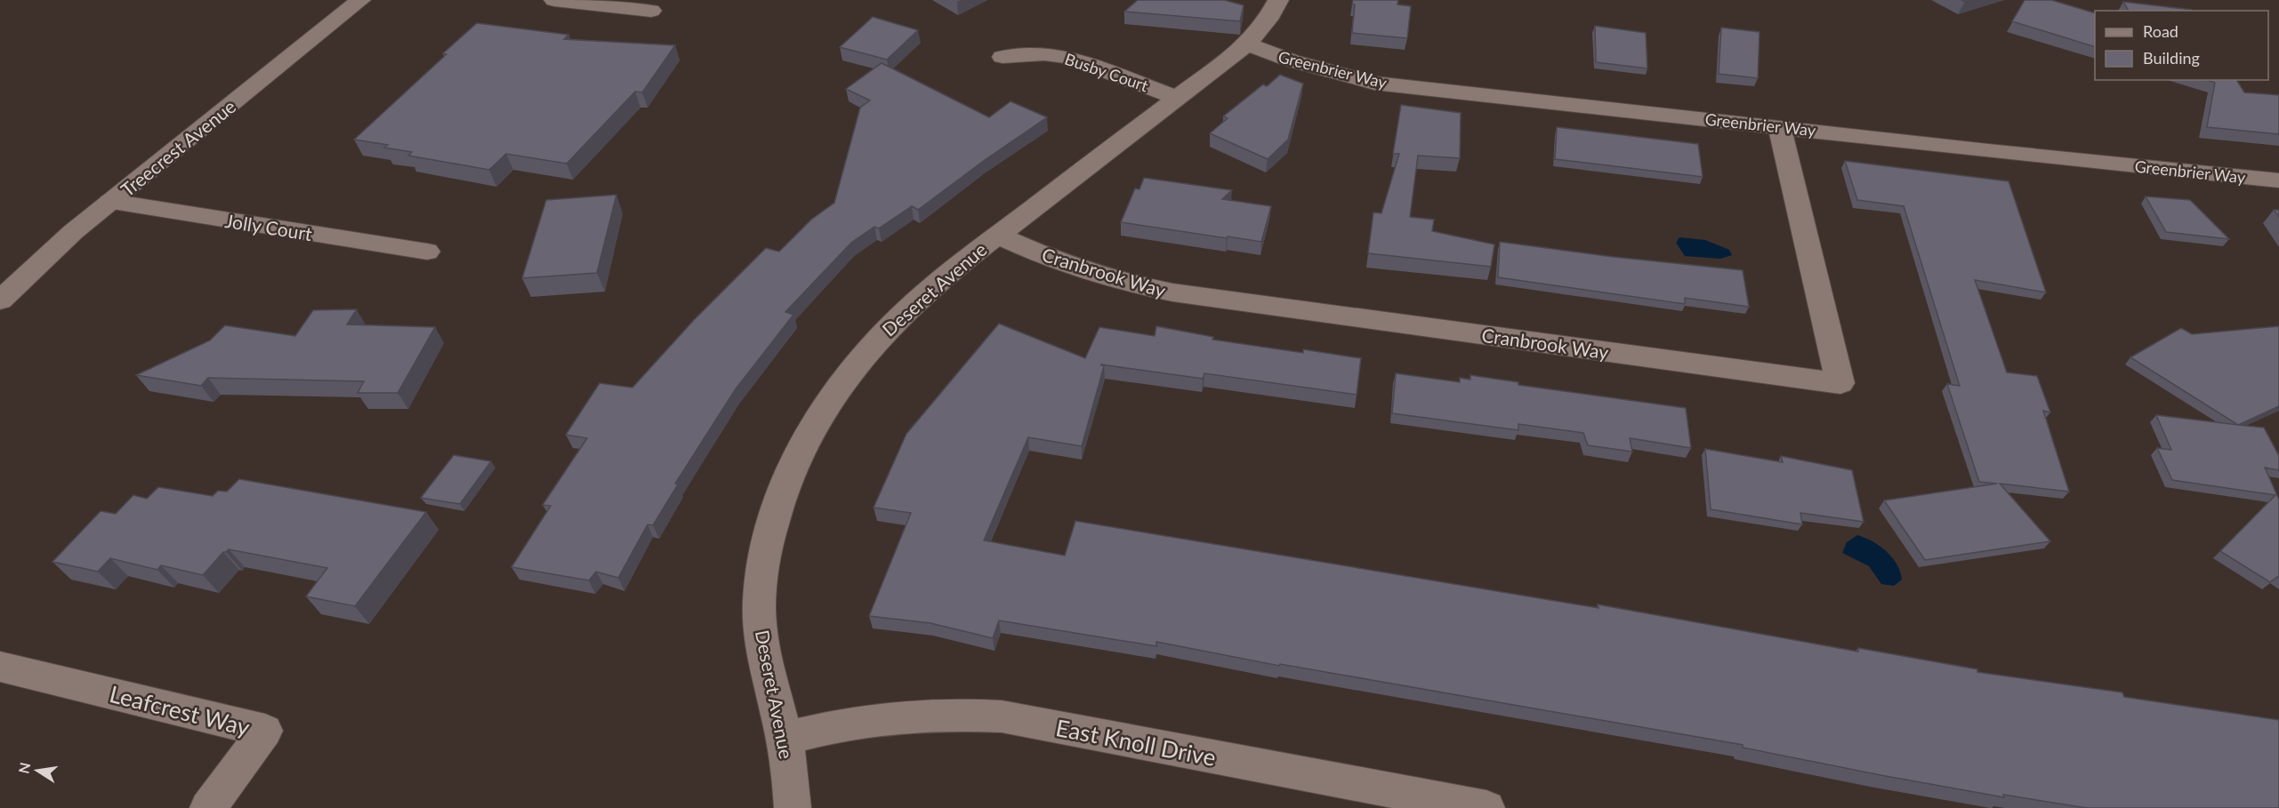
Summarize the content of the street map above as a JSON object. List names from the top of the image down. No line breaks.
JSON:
{"streets":{"street":["Greenbrier Way","Busby Court","Treecrest Avenue","Jolly Court","Cranbrook Way","Deseret Avenue","Leafcrest Way","East Knoll Drive"]},"crossings":[["Greenbrier Way","Cranbrook Way"],["Greenbrier Way","Deseret Avenue"],["Busby Court","Deseret Avenue"],["Treecrest Avenue","Jolly Court"],["Cranbrook Way","Deseret Avenue"],["Deseret Avenue","East Knoll Drive"]],"legend":["Road","Building"],"north":"left"}
